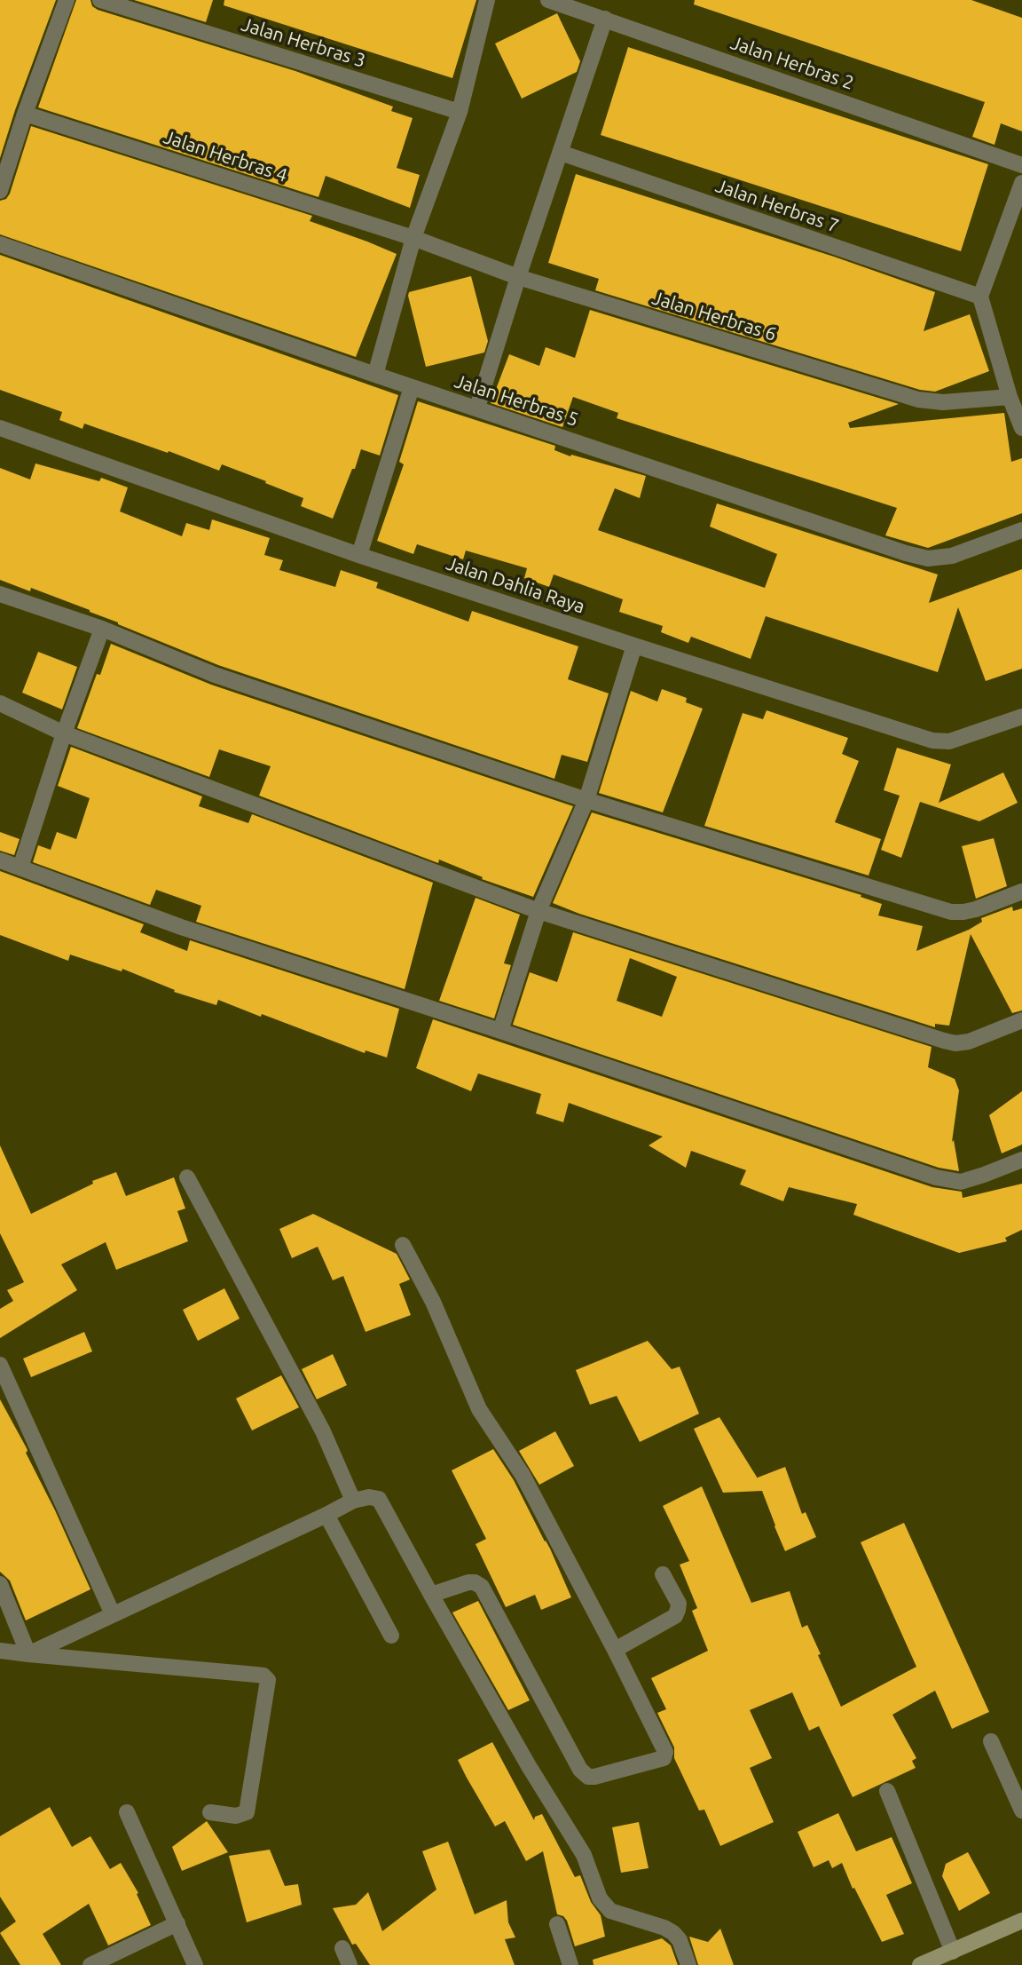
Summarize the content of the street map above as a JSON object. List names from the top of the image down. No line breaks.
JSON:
{"streets":{"street":["Jalan Herbras 3","Jalan Herbras 2","Jalan Herbras 4","Jalan Herbras 7","Jalan Herbras 6","Jalan Herbras 5","Jalan Dahlia Raya"]},"crossings":[["Jalan Herbras 4","Jalan Herbras 6"]]}
